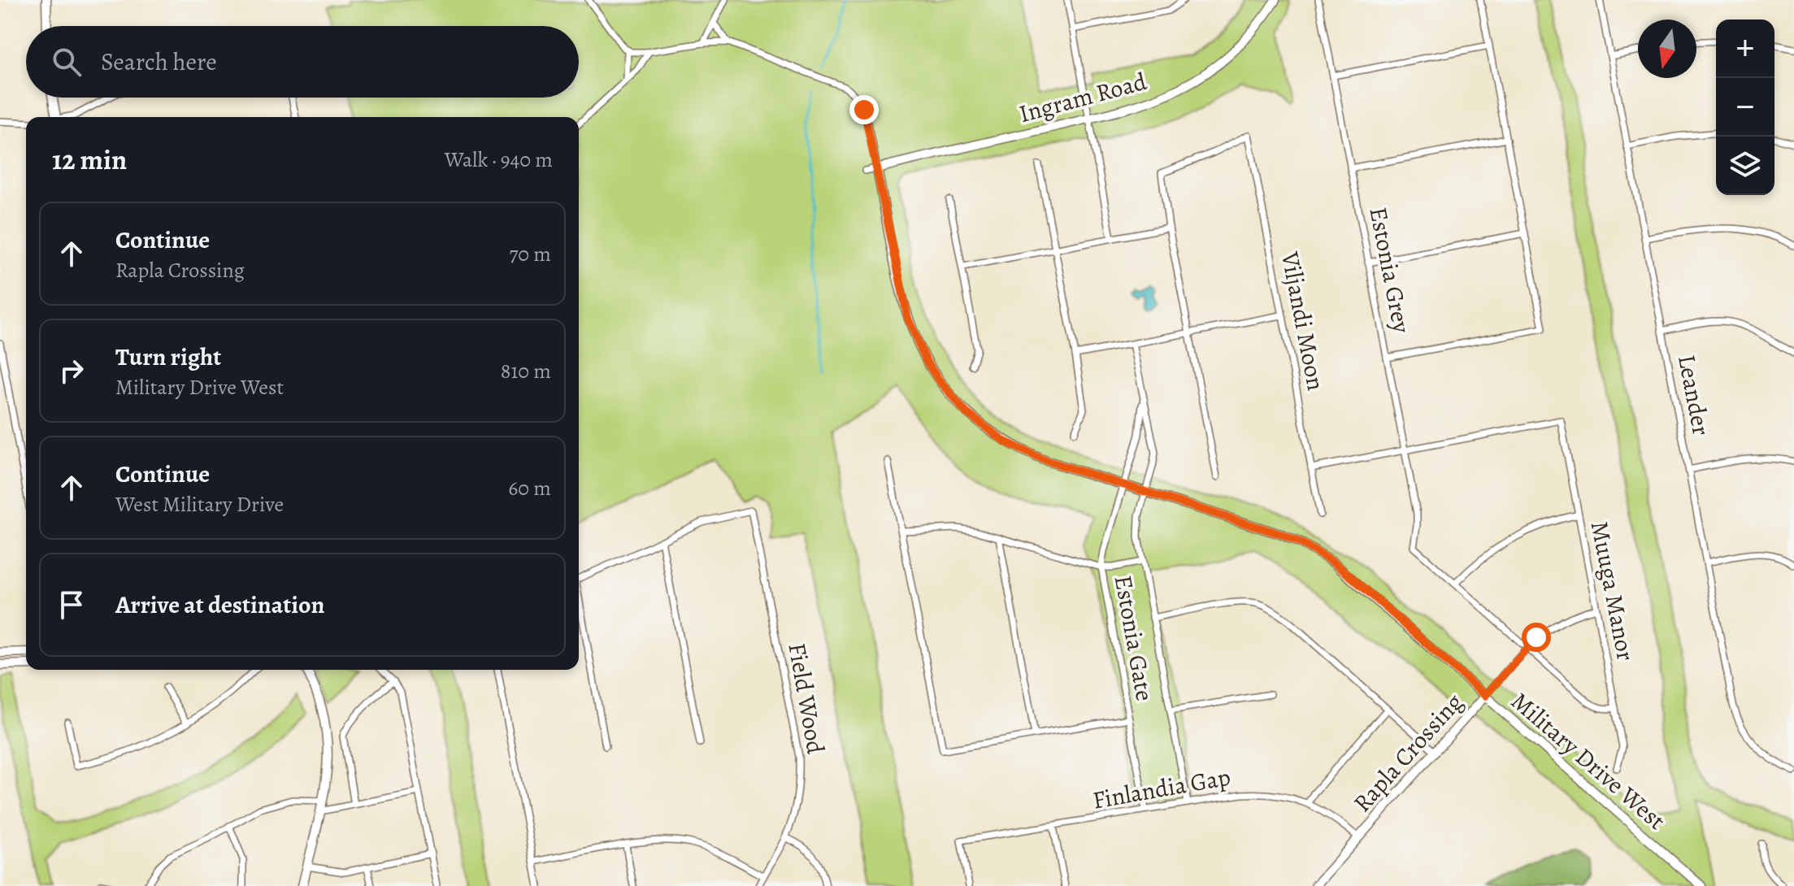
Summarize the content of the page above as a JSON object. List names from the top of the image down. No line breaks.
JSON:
{"streets":{"street":["Ingram Road","Estonia Grey","Viljandi Moon","Leander","Muuga Manor","Estonia Gate","Field Wood","Rapla Crossing","Military Drive West","Finlandia Gap"]},"crossings":[["Ingram Road","Military Drive West"],["Estonia Grey","Muuga Manor"],["Muuga Manor","Rapla Crossing"],["Estonia Gate","Military Drive West"],["Estonia Gate","Finlandia Gap"],["Rapla Crossing","Military Drive West"],["Rapla Crossing","Finlandia Gap"]],"north":"bottom","page":{"map_buttons":["+","−"],"search":"Search here","heading":["12 min","Walk · 940 m"],"list":[["Continue","Rapla Crossing","70 m"],["Turn right","Military Drive West","810 m"],["Continue","West Military Drive","60 m"],"Arrive at destination"]}}
